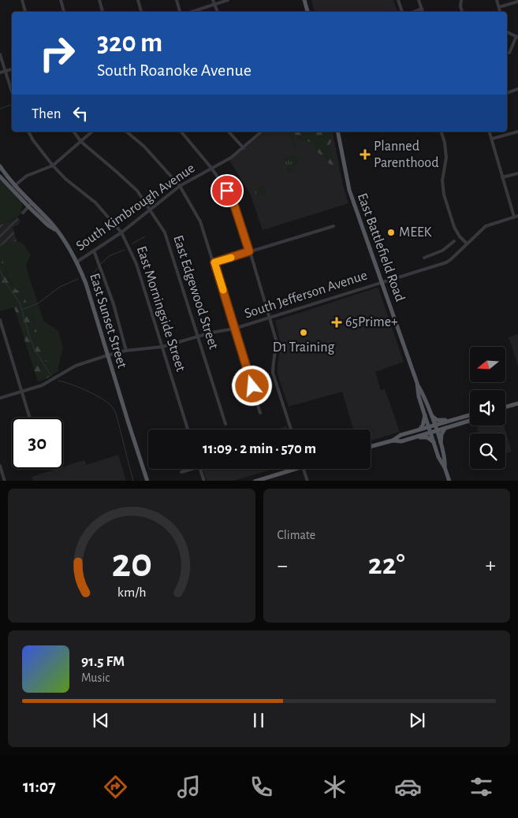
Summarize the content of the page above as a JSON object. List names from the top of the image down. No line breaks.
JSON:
{"streets":{"main road":["East Battlefield Road","East Sunset Street"],"street":["South Kimbrough Avenue","East Edgewood Street","South Jefferson Avenue","East Morningside Street"]},"crossings":[["South Kimbrough Avenue","East Edgewood Street"],["South Kimbrough Avenue","East Morningside Street"],["South Kimbrough Avenue","East Sunset Street"],["East Battlefield Road","South Jefferson Avenue"],["East Edgewood Street","South Jefferson Avenue"],["South Jefferson Avenue","East Morningside Street"],["South Jefferson Avenue","East Sunset Street"]],"places":{"health":["Planned Parenthood","65Prime+"],"other":["MEEK","D1 Training"]},"north":"left","page":{"turn":["320 m","South Roanoke Avenue"],"then":"Then","limit":"30","trip":"11:09 · 2 min · 570 m","tile":"Climate","heat":["−","22°","+"],"song":["91.5 FM","Music"],"tabs":"11:07","gauge":["20","km/h"]}}
